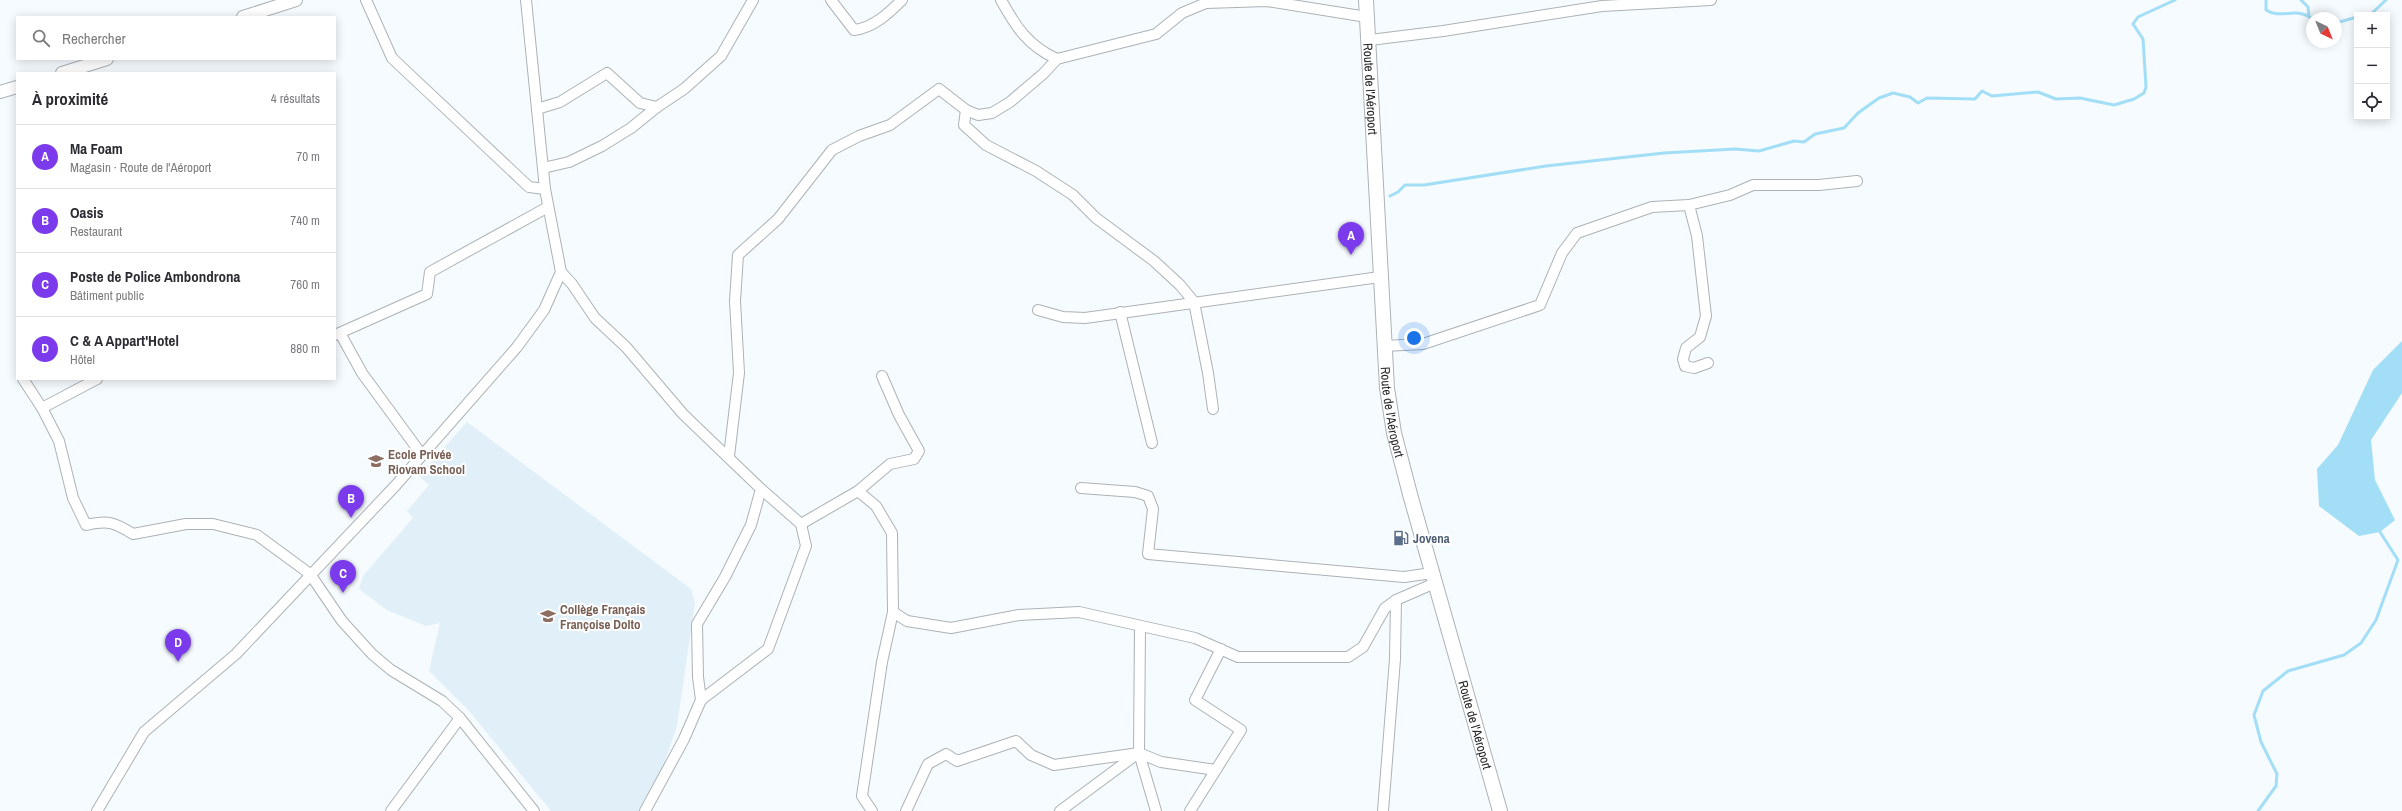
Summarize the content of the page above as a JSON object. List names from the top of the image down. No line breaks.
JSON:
{"streets":{"main road":["Route de l'Aéroport"]},"places":{"school or university":["Ecole Privée Riovam School","Collège Français Françoise Dolto"],"fuel station":["Jovena"]},"north":"bottom right","page":{"map_buttons":["+","−"],"search":"Rechercher","heading":["À proximité","4 résultats"],"list":[{"mark":"A","name":"Ma Foam","note":"Magasin · Route de l'Aéroport","value":"70 m"},{"mark":"B","name":"Oasis","note":"Restaurant","value":"740 m"},{"mark":"C","name":"Poste de Police Ambondrona","note":"Bâtiment public","value":"760 m"},{"mark":"D","name":"C & A Appart'Hotel","note":"Hôtel","value":"880 m"}],"pins":["A","B","C","D"]}}
